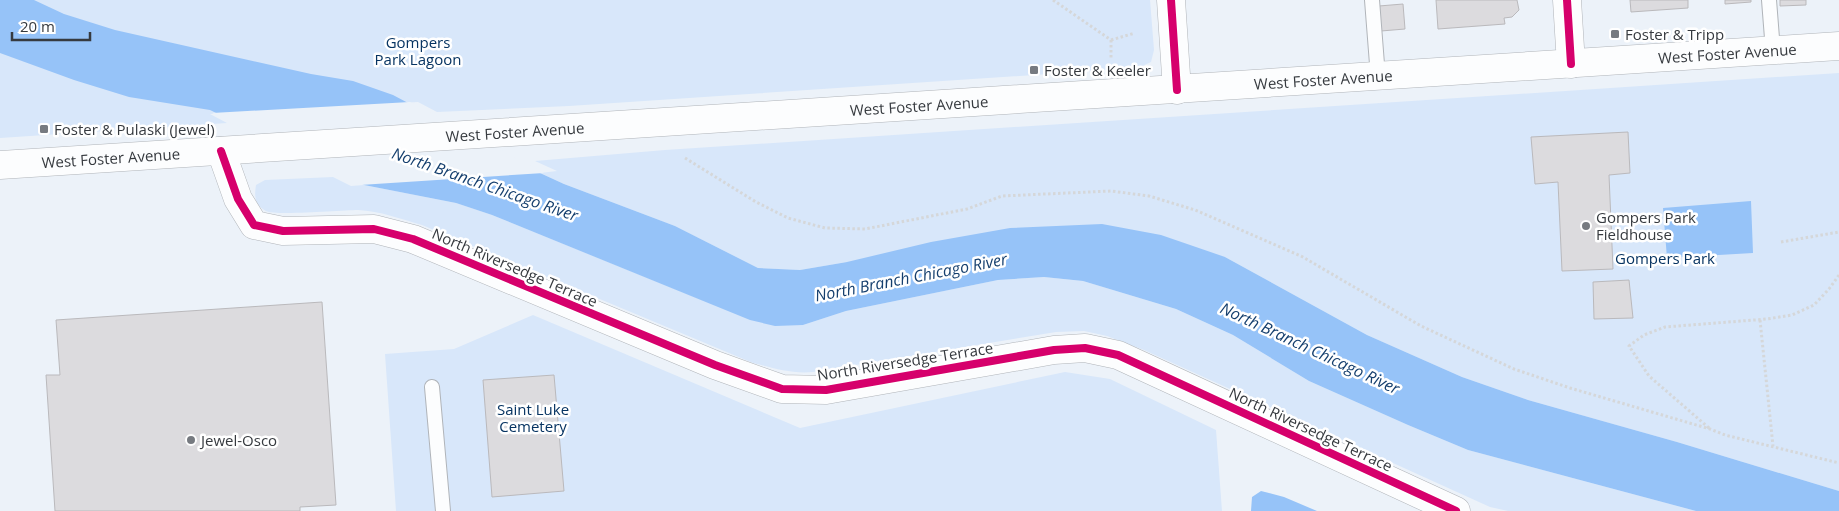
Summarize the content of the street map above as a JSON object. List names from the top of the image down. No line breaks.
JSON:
{"streets":{"main road":["West Foster Avenue","North Riversedge Terrace"]},"crossings":[["West Foster Avenue","North Riversedge Terrace"]],"water":["North Branch Chicago River"],"parks":["Gompers Park Lagoon","Gompers Park","Saint Luke Cemetery"],"places":{"transit":["Foster & Tripp","Foster & Keeler","Foster & Pulaski (Jewel)"],"other":["Gompers Park Fieldhouse","Jewel-Osco"]},"scale_bar":"20 m"}
